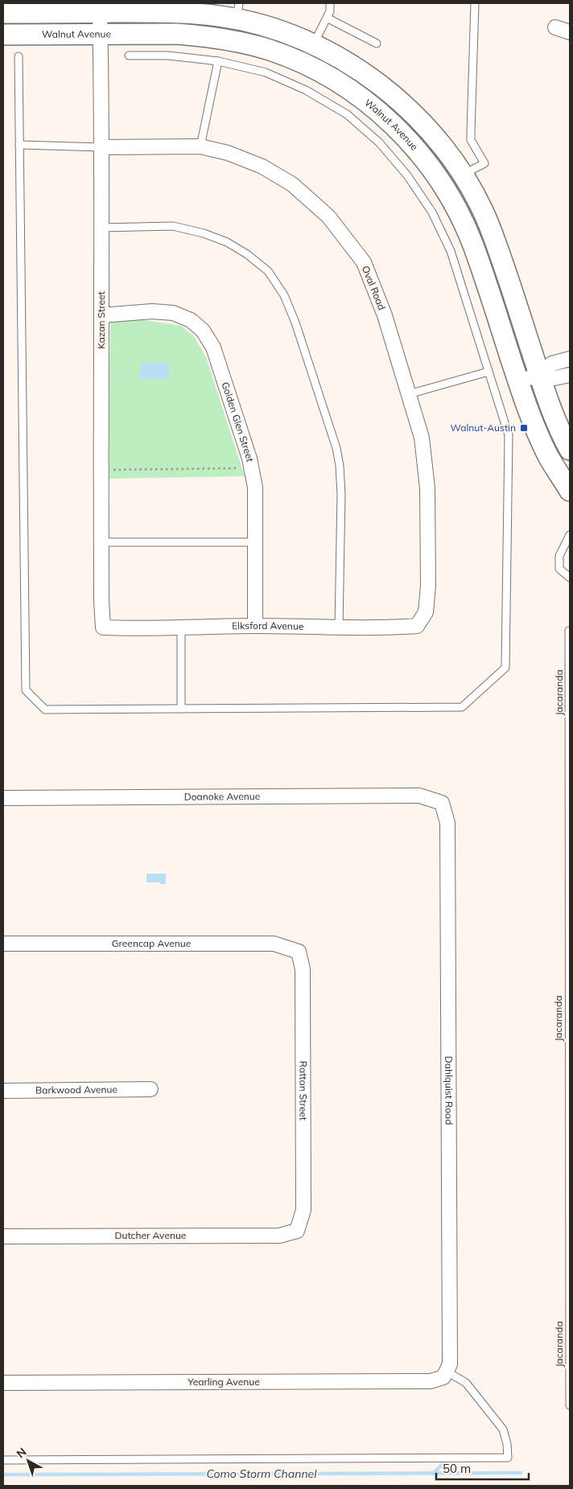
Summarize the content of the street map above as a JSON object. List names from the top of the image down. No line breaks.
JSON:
{"streets":{"main road":["Walnut Avenue"],"street":["Oval Road","Kazan Street","Golden Glen Street","Elksford Avenue","Doanoke Avenue","Greencap Avenue","Barkwood Avenue","Dahlquist Road","Rattan Street","Dutcher Avenue","Yearling Avenue"],"lane":["Jacaranda"]},"crossings":[["Walnut Avenue","Kazan Street"],["Oval Road","Kazan Street"],["Oval Road","Elksford Avenue"],["Kazan Street","Golden Glen Street"],["Kazan Street","Elksford Avenue"],["Golden Glen Street","Elksford Avenue"],["Doanoke Avenue","Dahlquist Road"],["Greencap Avenue","Rattan Street"],["Dahlquist Road","Yearling Avenue"],["Rattan Street","Dutcher Avenue"]],"water":["Como Storm Channel"],"places":{"transit":["Walnut-Austin"]},"scale_bar":"50 m","north":"top left"}
